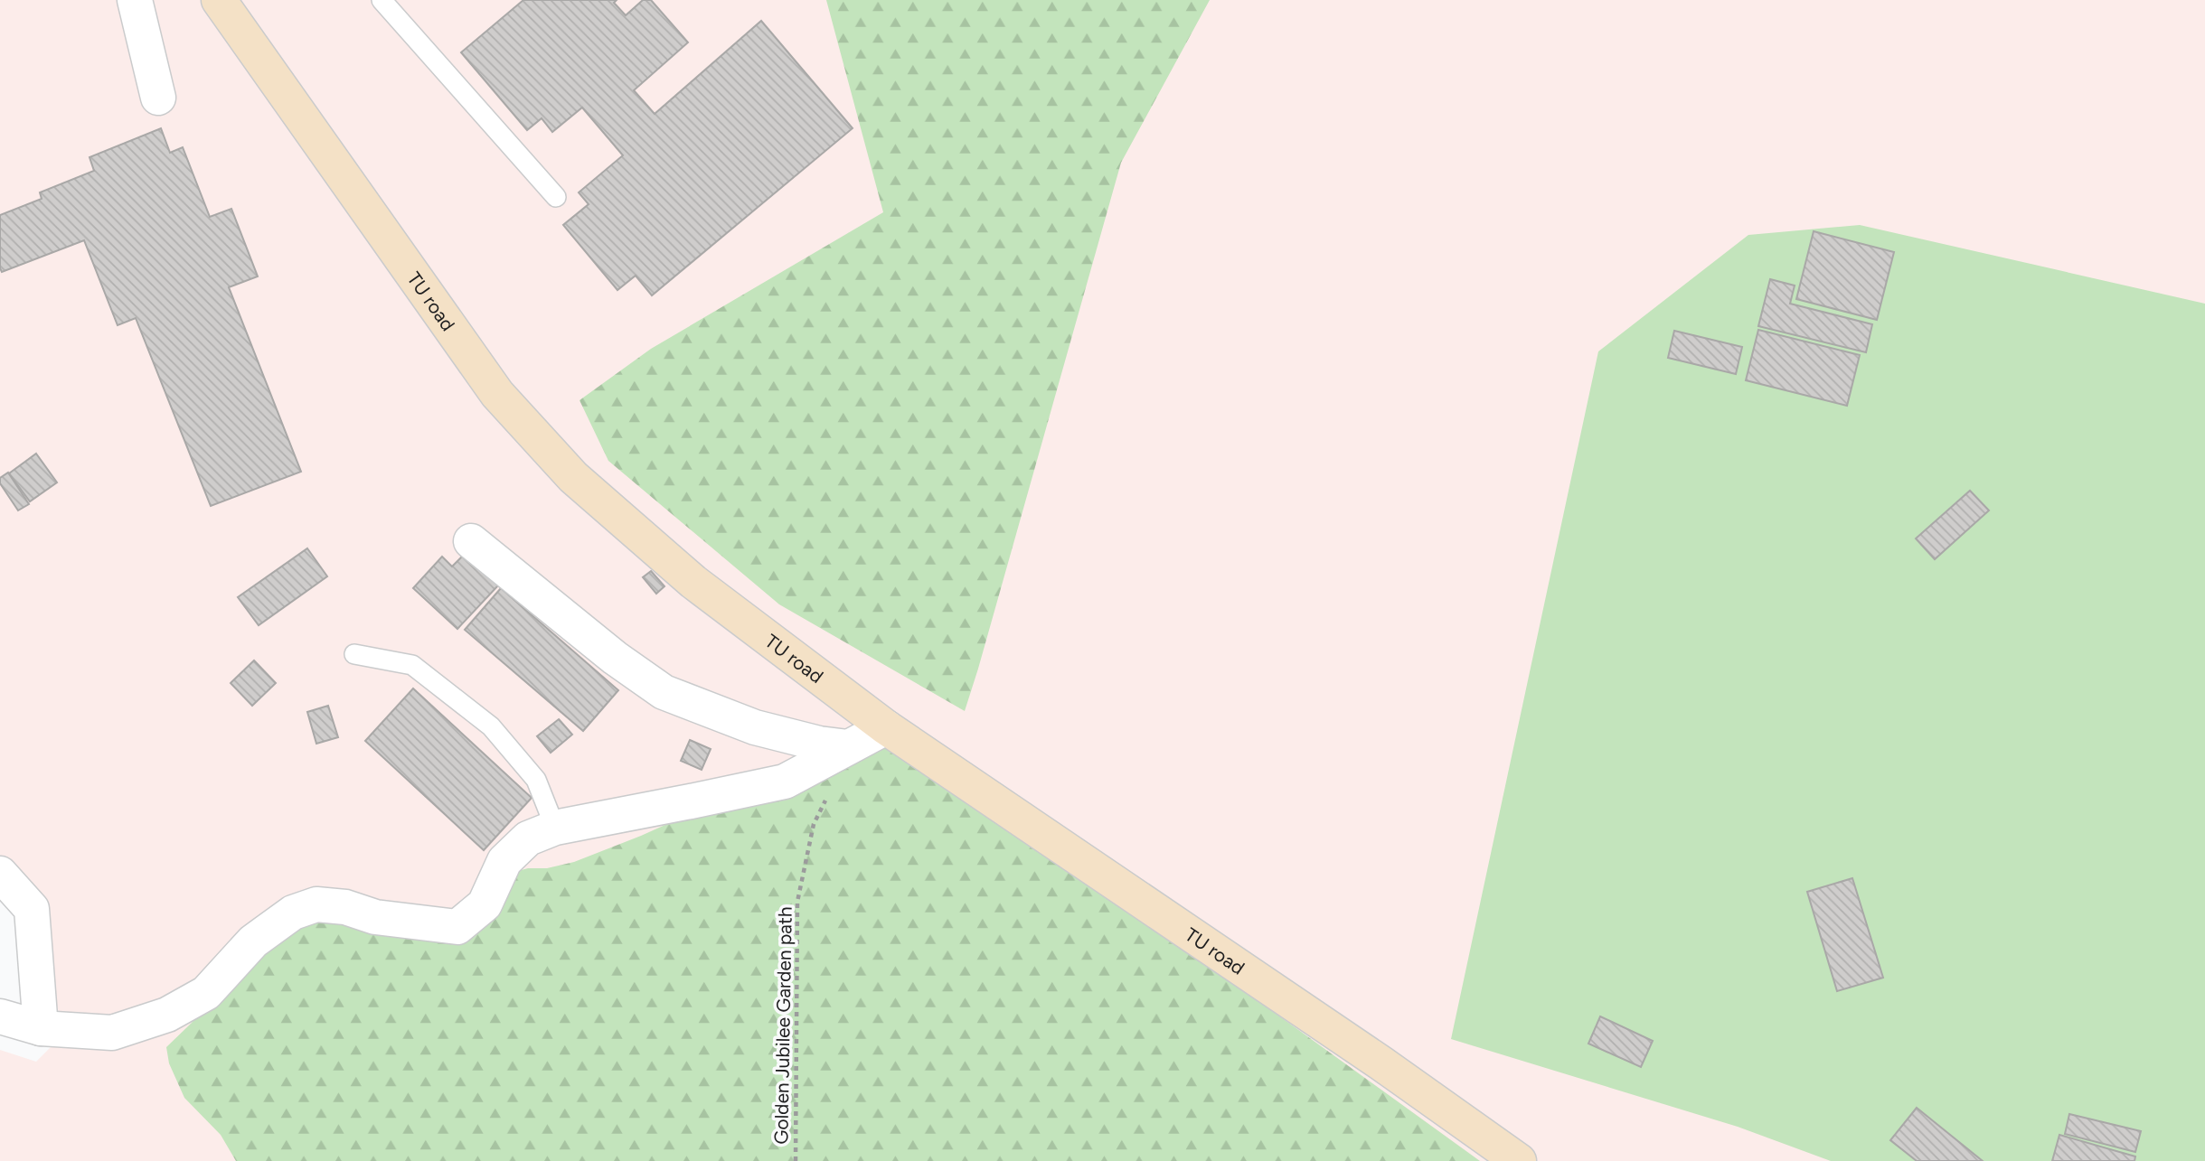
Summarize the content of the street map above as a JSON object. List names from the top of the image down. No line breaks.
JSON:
{"streets":{"street":["TU road"],"path":["Golden Jubilee Garden path"]}}
